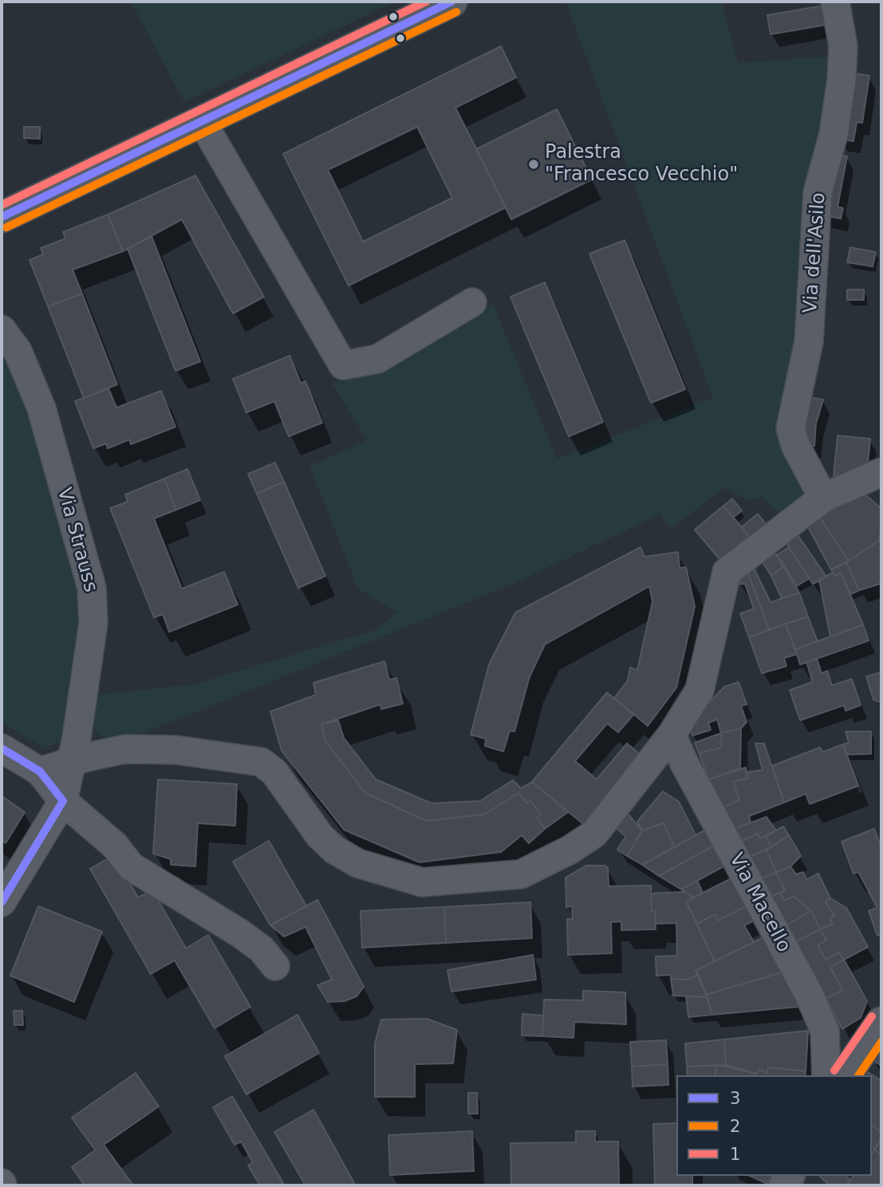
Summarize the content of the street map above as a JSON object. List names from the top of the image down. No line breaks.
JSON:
{"streets":{"street":["Via dell'Asilo","Via Strauss","Via Macello"]},"places":["Palestra \"Francesco Vecchio\""],"lines":["transit line 3","transit line 1","transit line 2"],"legend":["3","2","1"]}
